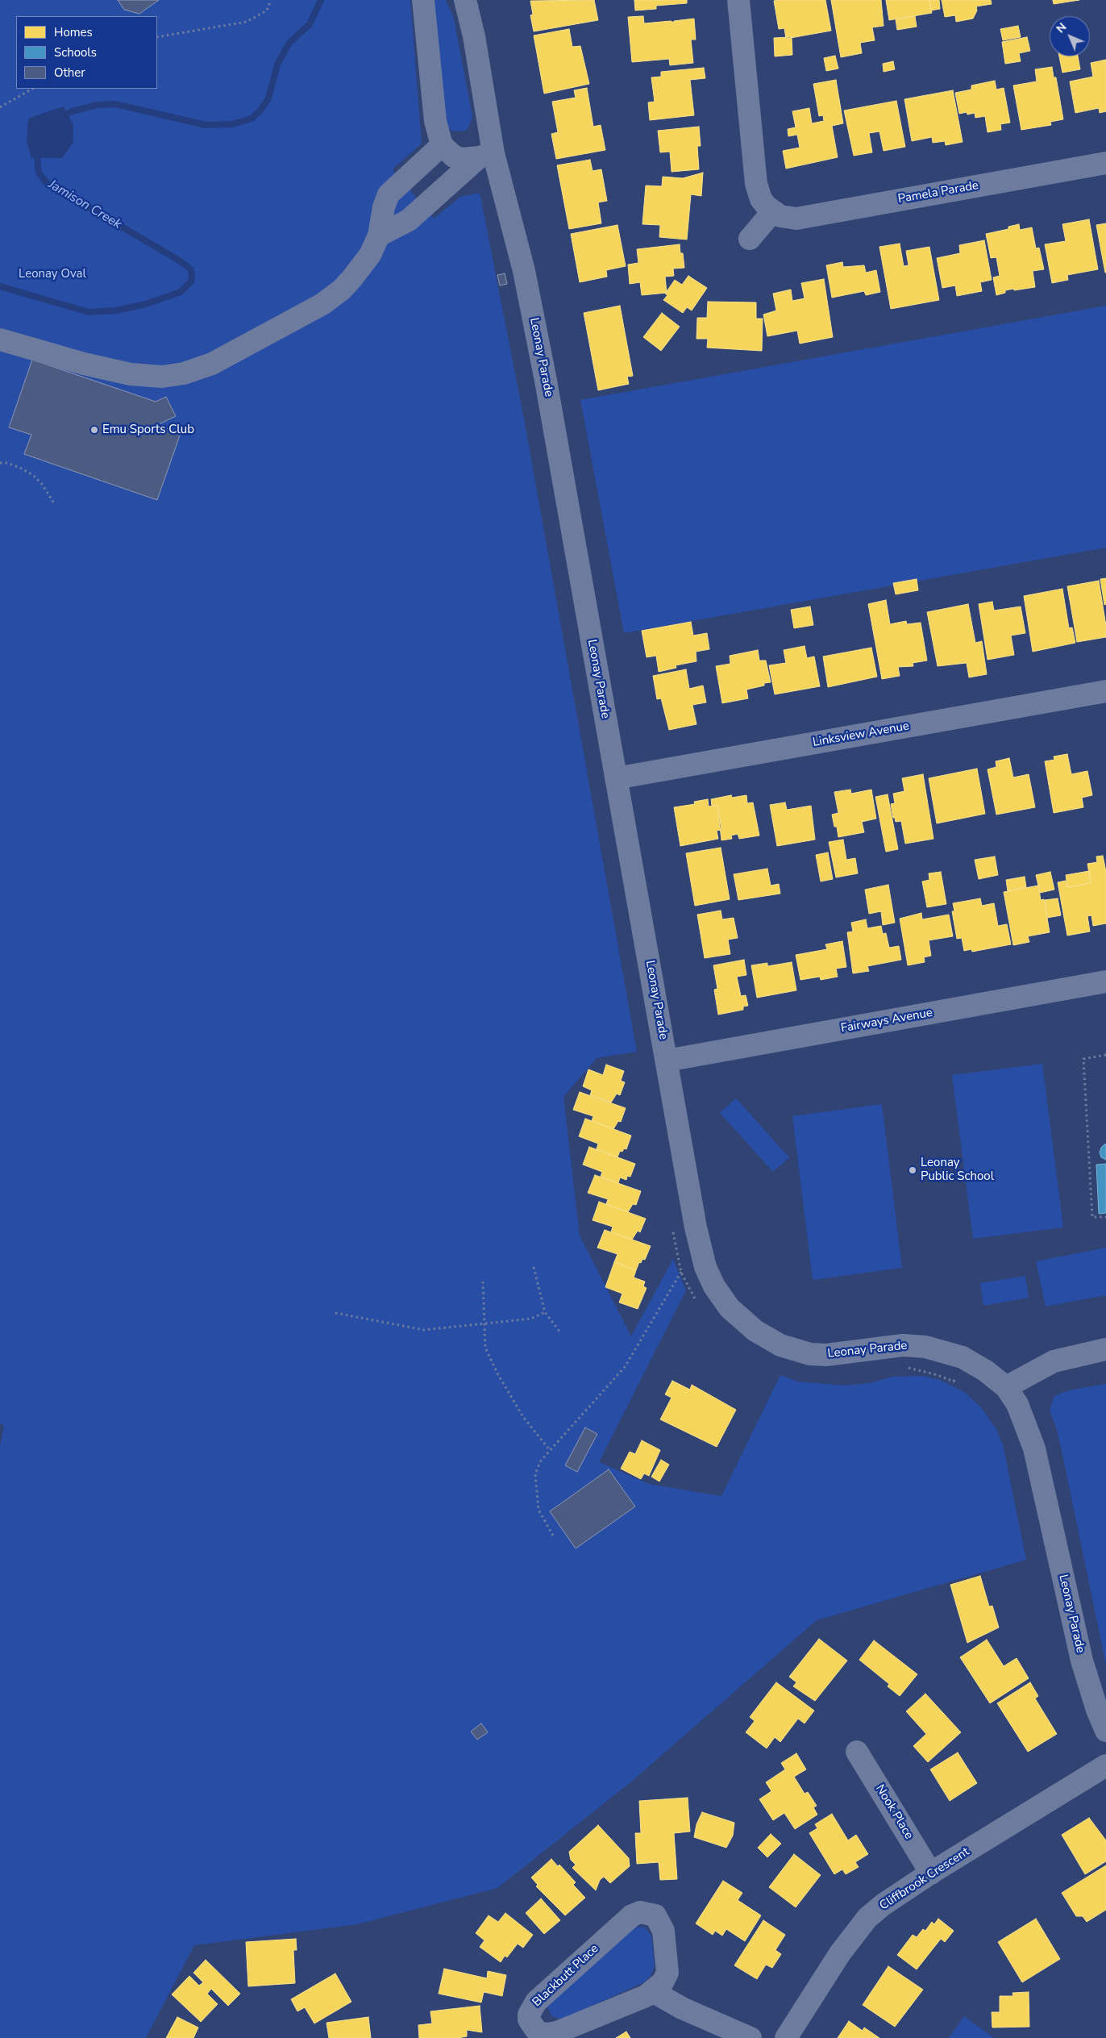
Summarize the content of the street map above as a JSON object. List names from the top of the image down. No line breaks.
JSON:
{"streets":{"street":["Pamela Parade","Leonay Parade","Linksview Avenue","Fairways Avenue","Nook Place","Cliffbrook Crescent","Blackbutt Place"]},"crossings":[["Leonay Parade","Linksview Avenue"],["Leonay Parade","Fairways Avenue"],["Nook Place","Cliffbrook Crescent"]],"water":["Jamison Creek"],"parks":["Leonay Oval"],"places":["Emu Sports Club","Leonay Public School"],"legend":["Homes","Schools","Other"],"north":"top left"}
